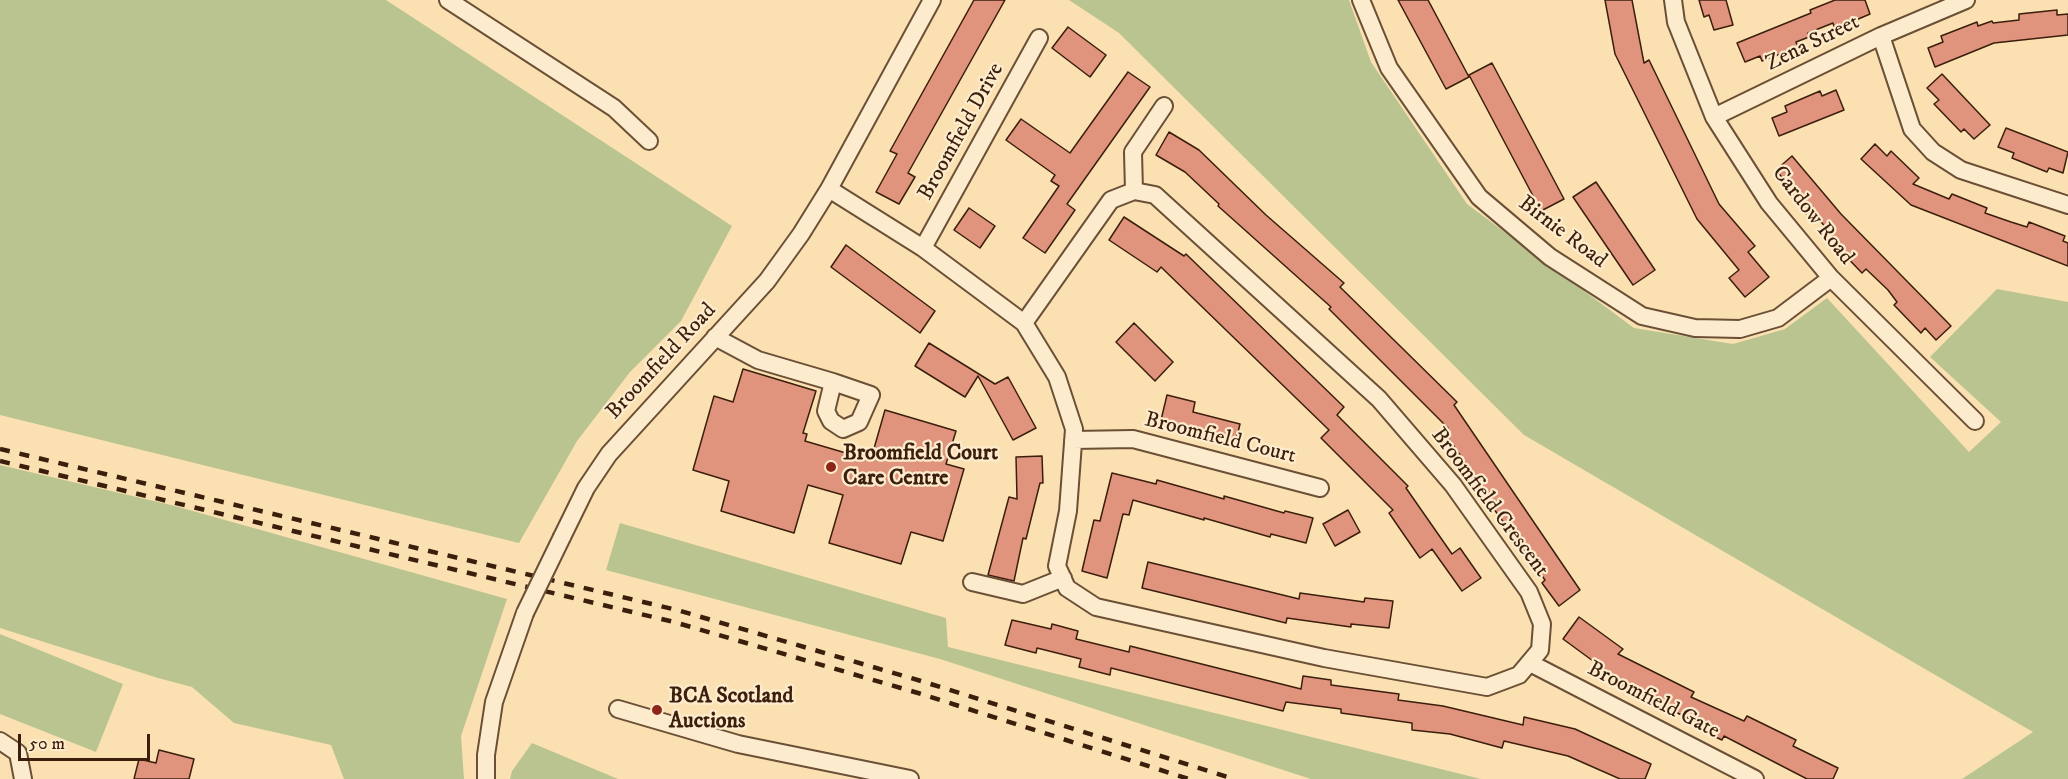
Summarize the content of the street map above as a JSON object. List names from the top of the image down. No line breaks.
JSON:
{"streets":{"street":["Zena Street","Broomfield Drive","Cardow Road","Birnie Road","Broomfield Road","Broomfield Court","Broomfield Crescent","Broomfield Gate"]},"crossings":[["Zena Street","Cardow Road"],["Cardow Road","Birnie Road"],["Broomfield Crescent","Broomfield Gate"]],"places":["Broomfield Court Care Centre","BCA Scotland Auctions"],"scale_bar":"50 m"}
